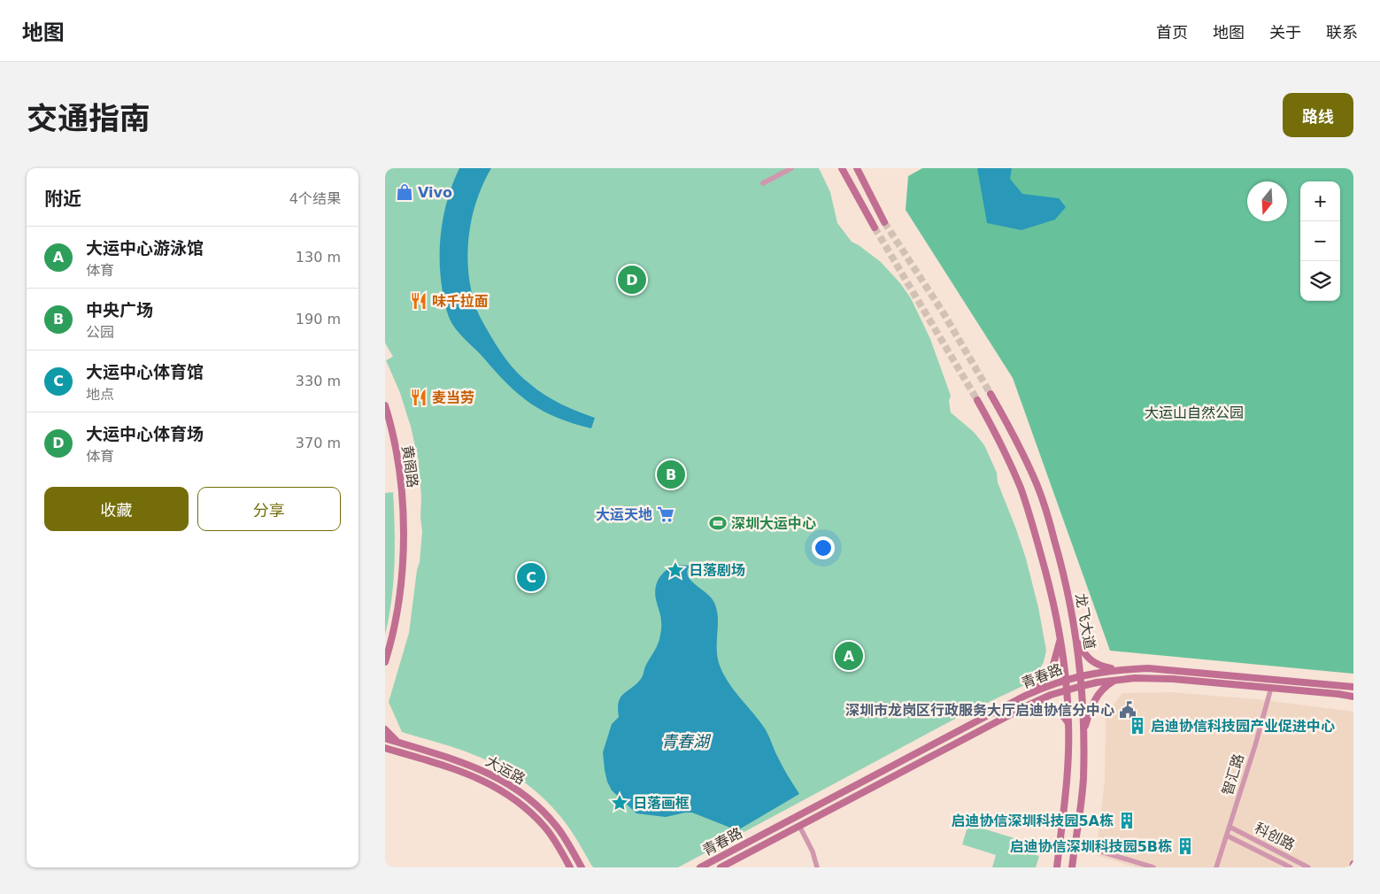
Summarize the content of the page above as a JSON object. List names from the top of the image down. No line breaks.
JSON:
{"streets":{"street":["黄阁路","龙飞大道","青春路","大运路","智汇路","科创路"]},"crossings":[["龙飞大道","青春路"],["青春路","智汇路"],["智汇路","科创路"]],"water":["青春湖"],"parks":["大运山自然公园"],"places":{"shop":["Vivo"],"restaurant":["味千拉面","麦当劳"],"supermarket":["大运天地"],"sports":["深圳大运中心"],"place":["日落剧场","日落画框"],"public building":["深圳市龙岗区行政服务大厅启迪协信分中心"],"building":["启迪协信科技园产业促进中心","启迪协信深圳科技园5A栋","启迪协信深圳科技园5B栋"]},"north":"bottom","page":{"header":"地图","nav":["首页","地图","关于","联系"],"title":"交通指南","buttons":["路线",["收藏","分享"]],"heading":["附近","4个结果"],"map_buttons":["+","−"],"list":[{"mark":"A","name":"大运中心游泳馆","note":"体育","value":"130 m"},{"mark":"B","name":"中央广场","note":"公园","value":"190 m"},{"mark":"C","name":"大运中心体育馆","note":"地点","value":"330 m"},{"mark":"D","name":"大运中心体育场","note":"体育","value":"370 m"}],"pins":["D","B","C","A"]}}
